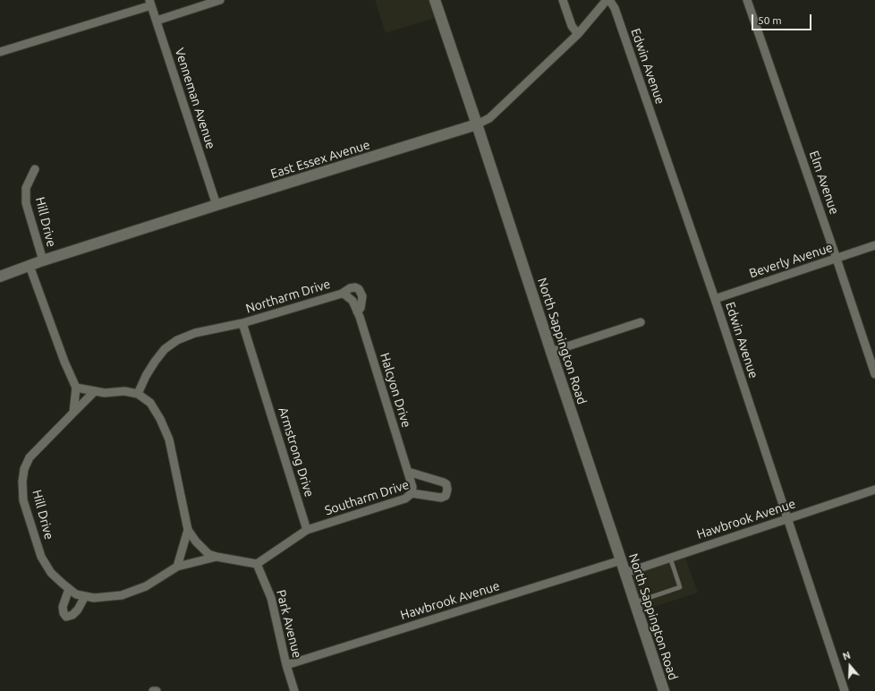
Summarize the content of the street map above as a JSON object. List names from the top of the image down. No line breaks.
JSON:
{"streets":{"street":["Edwin Avenue","Venneman Avenue","East Essex Avenue","Elm Avenue","Hill Drive","Beverly Avenue","Northarm Drive","North Sappington Road","Halcyon Drive","Armstrong Drive","Southarm Drive","Hawbrook Avenue","Park Avenue"]},"crossings":[["Edwin Avenue","East Essex Avenue"],["Edwin Avenue","Beverly Avenue"],["Edwin Avenue","Hawbrook Avenue"],["Venneman Avenue","East Essex Avenue"],["East Essex Avenue","Hill Drive"],["East Essex Avenue","North Sappington Road"],["Elm Avenue","Beverly Avenue"],["Hill Drive","Northarm Drive"],["Hill Drive","Park Avenue"],["Northarm Drive","Halcyon Drive"],["Northarm Drive","Armstrong Drive"],["North Sappington Road","Hawbrook Avenue"],["Halcyon Drive","Southarm Drive"],["Armstrong Drive","Southarm Drive"],["Hawbrook Avenue","Park Avenue"]],"scale_bar":"50 m","north":"top"}
